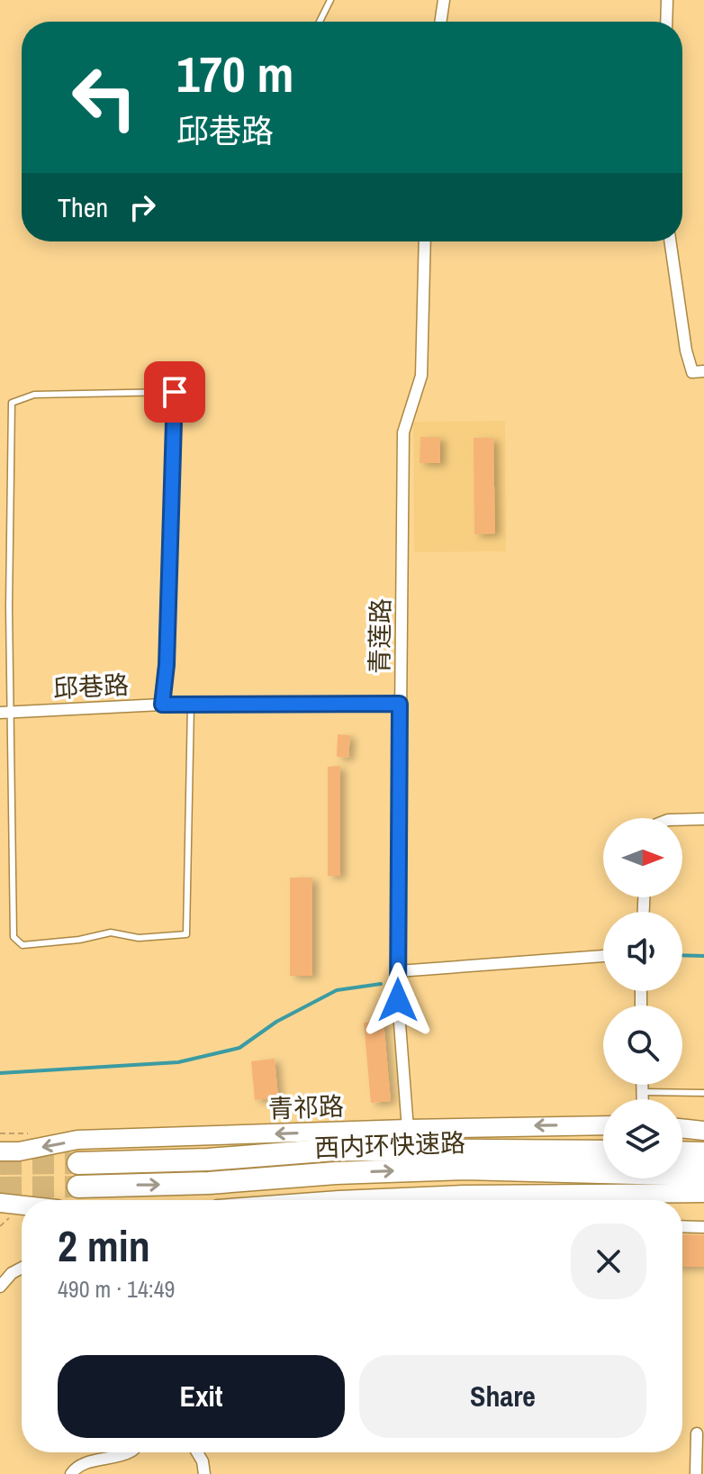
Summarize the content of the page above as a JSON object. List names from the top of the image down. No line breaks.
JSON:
{"streets":{"highway":["西内环快速路"],"main road":["青祁路"],"street":["青莲路","邱巷路"]},"crossings":[["青莲路","邱巷路"],["青莲路","青祁路"]],"north":"right","page":{"turn":["170 m","邱巷路"],"then":"Then","heading":["2 min","490 m · 14:49"],"buttons":["Exit","Share"]}}
